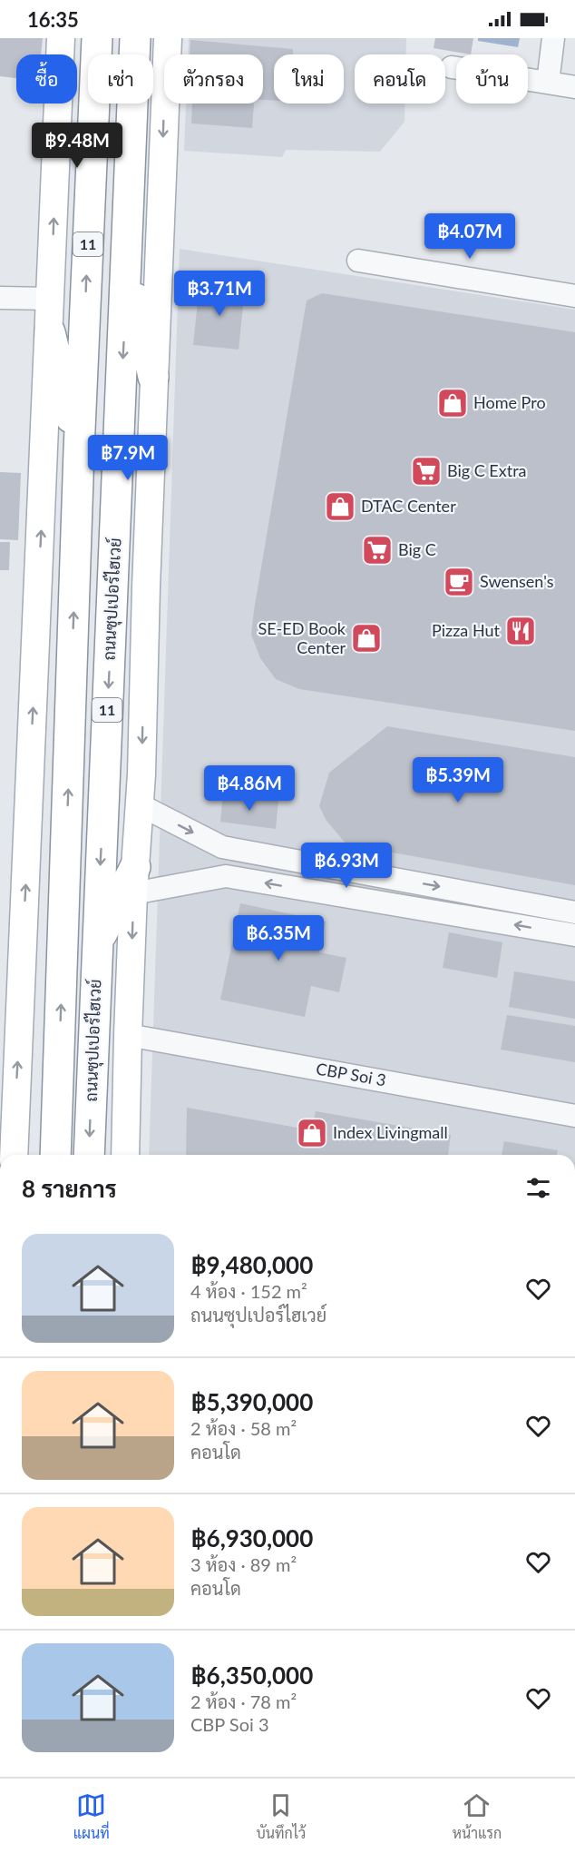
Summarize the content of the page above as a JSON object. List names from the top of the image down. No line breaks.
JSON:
{"streets":{"highway":["11","ถนนซุปเปอร์ไฮเวย์"],"street":["CBP Soi 3"]},"places":{"shop":["Home Pro","DTAC Center","SE-ED Book Center","Index Livingmall"],"supermarket":["Big C Extra","Big C"],"cafe":["Swensen's"],"restaurant":["Pizza Hut"]},"page":{"status":"16:35","chip":["ซื้อ","เช่า","ตัวกรอง","ใหม่","คอนโด","บ้าน"],"price":["฿9.48M","฿4.07M","฿3.71M","฿7.9M","฿5.39M","฿4.86M","฿6.93M","฿6.35M"],"heading":"8 รายการ","list":[{"name":"฿9,480,000","note":"4 ห้อง · 152 m² · ถนนซุปเปอร์ไฮเวย์"},{"name":"฿5,390,000","note":"2 ห้อง · 58 m² · คอนโด"},{"name":"฿6,930,000","note":"3 ห้อง · 89 m² · คอนโด"},{"name":"฿6,350,000","note":"2 ห้อง · 78 m² · CBP Soi 3"}],"tabs":["แผนที่","บันทึกไว้","หน้าแรก"]}}
